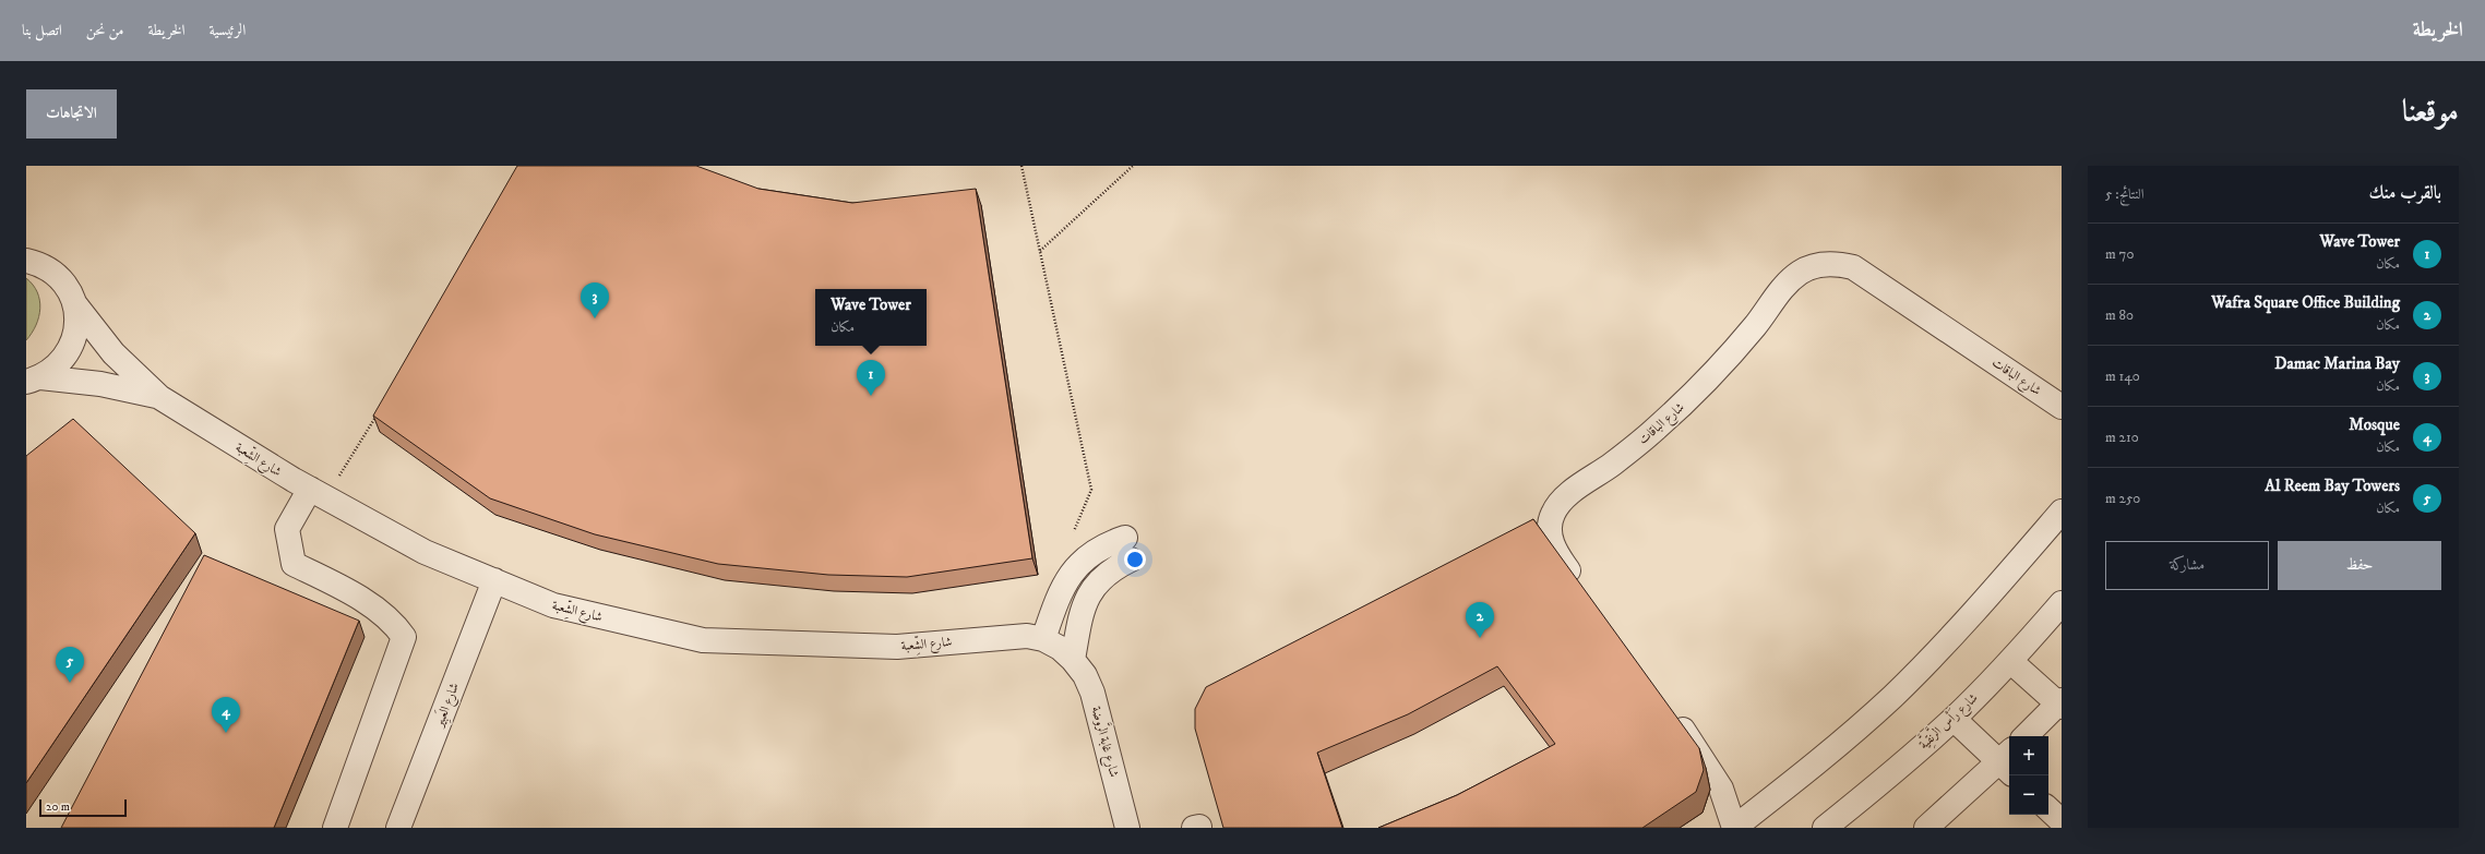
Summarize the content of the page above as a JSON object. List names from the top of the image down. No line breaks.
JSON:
{"streets":{"street":["شارع الباقات","شارع الشِّعبة","شارع العَبِير","شارع رَأس الرَّنقِيَّة","شارع غابة الرَّوضة"]},"crossings":[["شارع الشِّعبة","شارع العَبِير"],["شارع الشِّعبة","شارع غابة الرَّوضة"]],"scale_bar":"20 m","page":{"header":"الخريطة","nav":["الرئيسية","الخريطة","من نحن","اتصل بنا"],"title":"موقعنا","buttons":["الاتجاهات",["حفظ","مشاركة"]],"heading":["بالقرب منك","النتائج: 5"],"list":[{"mark":"1","name":"Wave Tower","note":"مكان","value":"70 m"},{"mark":"2","name":"Wafra Square Office Building","note":"مكان","value":"80 m"},{"mark":"3","name":"Damac Marina Bay","note":"مكان","value":"140 m"},{"mark":"4","name":"Mosque","note":"مكان","value":"210 m"},{"mark":"5","name":"Al Reem Bay Towers","note":"مكان","value":"250 m"}],"pins":["3","1","2","5","4"],"popup":["Wave Tower","مكان"],"map_buttons":["+","−"],"scale":"20 m"}}
